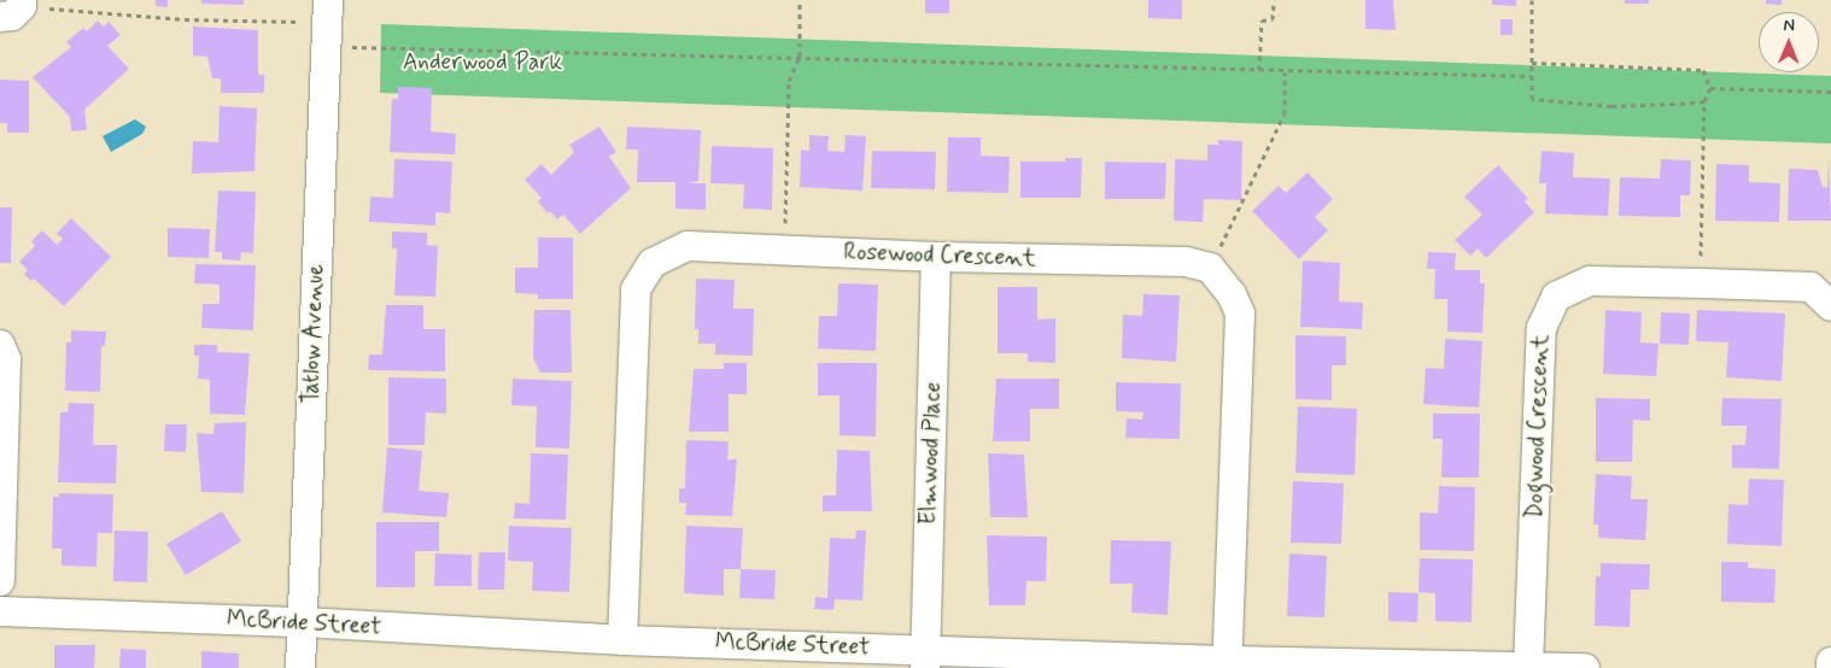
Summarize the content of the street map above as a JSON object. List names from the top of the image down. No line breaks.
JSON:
{"streets":{"street":["Rosewood Crescent","Tatlow Avenue","Dogwood Crescent","Elmwood Place","McBride Street"]},"crossings":[["Rosewood Crescent","Elmwood Place"],["Rosewood Crescent","McBride Street"],["Tatlow Avenue","McBride Street"],["Dogwood Crescent","McBride Street"],["Elmwood Place","McBride Street"]],"parks":["Anderwood Park"],"north":"top"}
